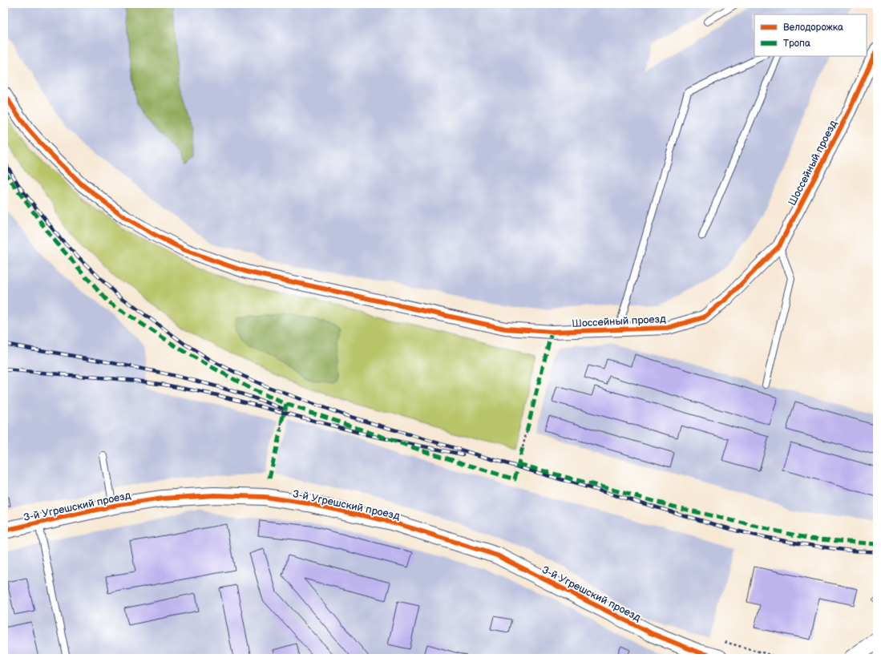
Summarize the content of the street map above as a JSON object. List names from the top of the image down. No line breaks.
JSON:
{"streets":{"street":["Шоссейный проезд","3-й Угрешский проезд"]},"legend":["Велодорожка","Тропа"]}
